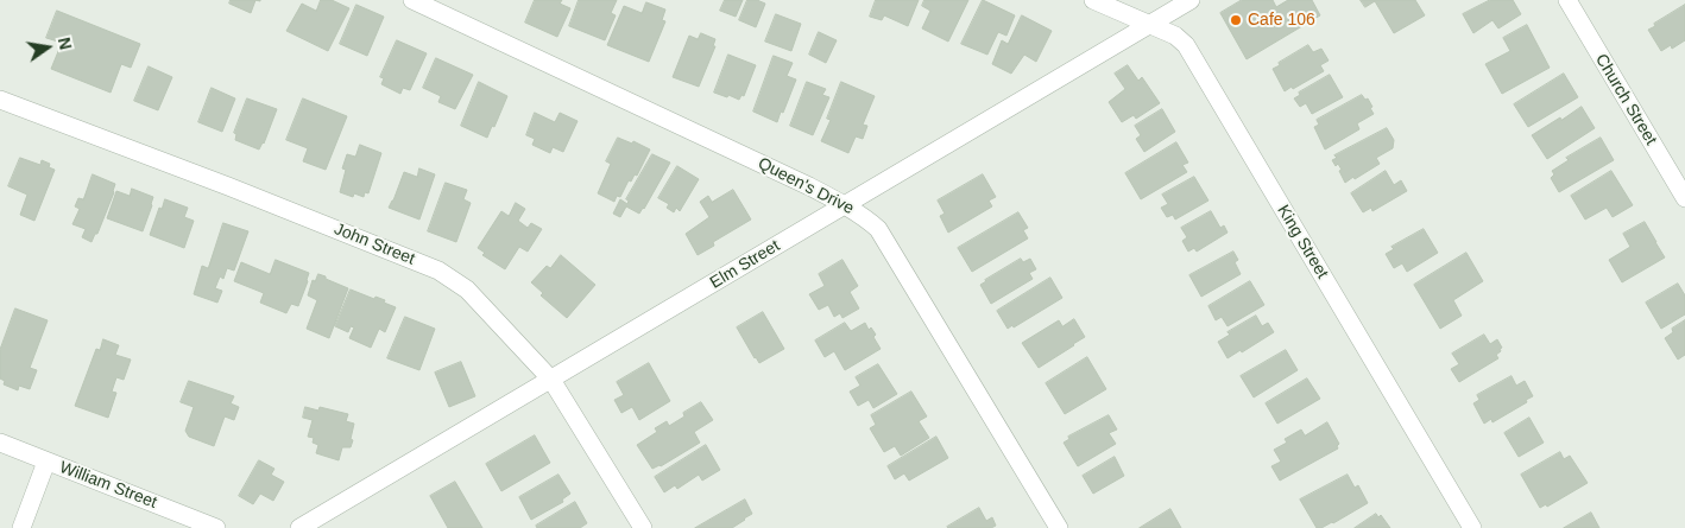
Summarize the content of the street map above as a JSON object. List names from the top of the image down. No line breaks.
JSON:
{"streets":{"street":["Church Street","Queen's Drive","King Street","John Street","Elm Street","William Street"]},"crossings":[["Queen's Drive","Elm Street"],["King Street","Elm Street"],["John Street","Elm Street"]],"places":["Cafe 106"],"north":"right"}
